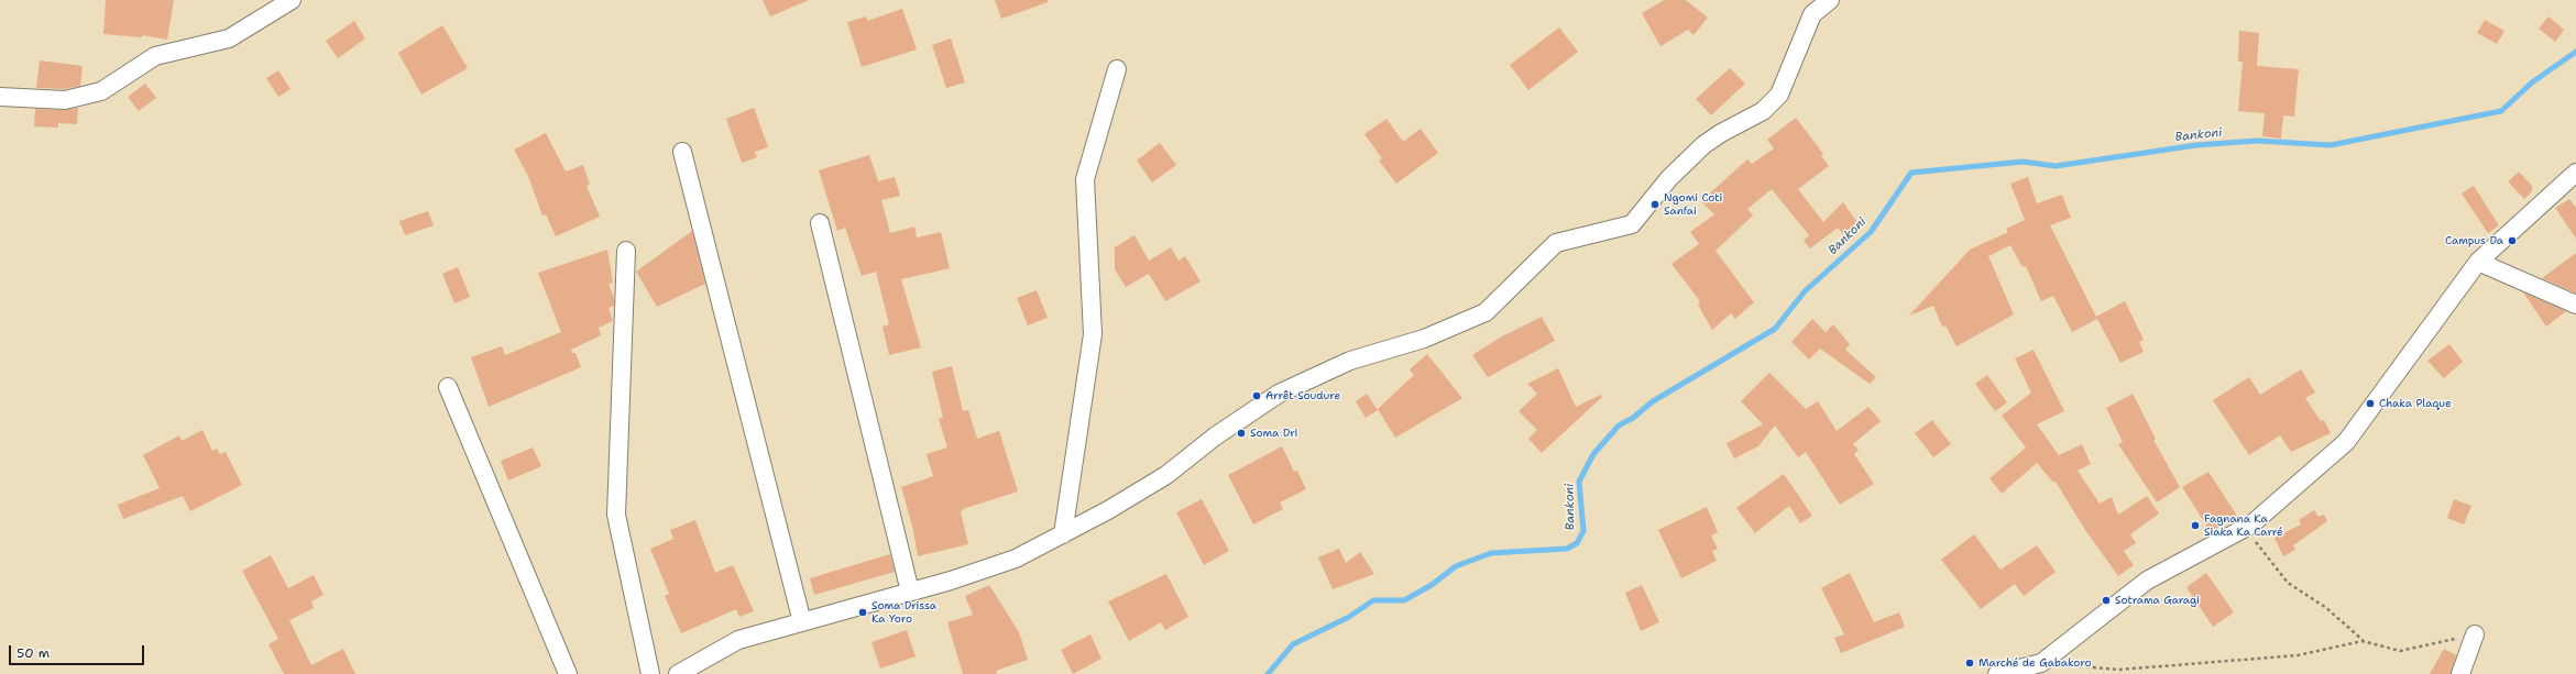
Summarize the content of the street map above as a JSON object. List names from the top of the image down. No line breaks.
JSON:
{"water":["Bankoni"],"places":["Ngomi Coti Sanfai","Campus Da","Arrêt Soudure","Chaka Plaque","Soma Dri","Fagnana Ka Siaka Ka Carré","Sotrama Garagi","Soma Drissa Ka Yoro","Marché de Gabakoro"],"scale_bar":"50 m"}
